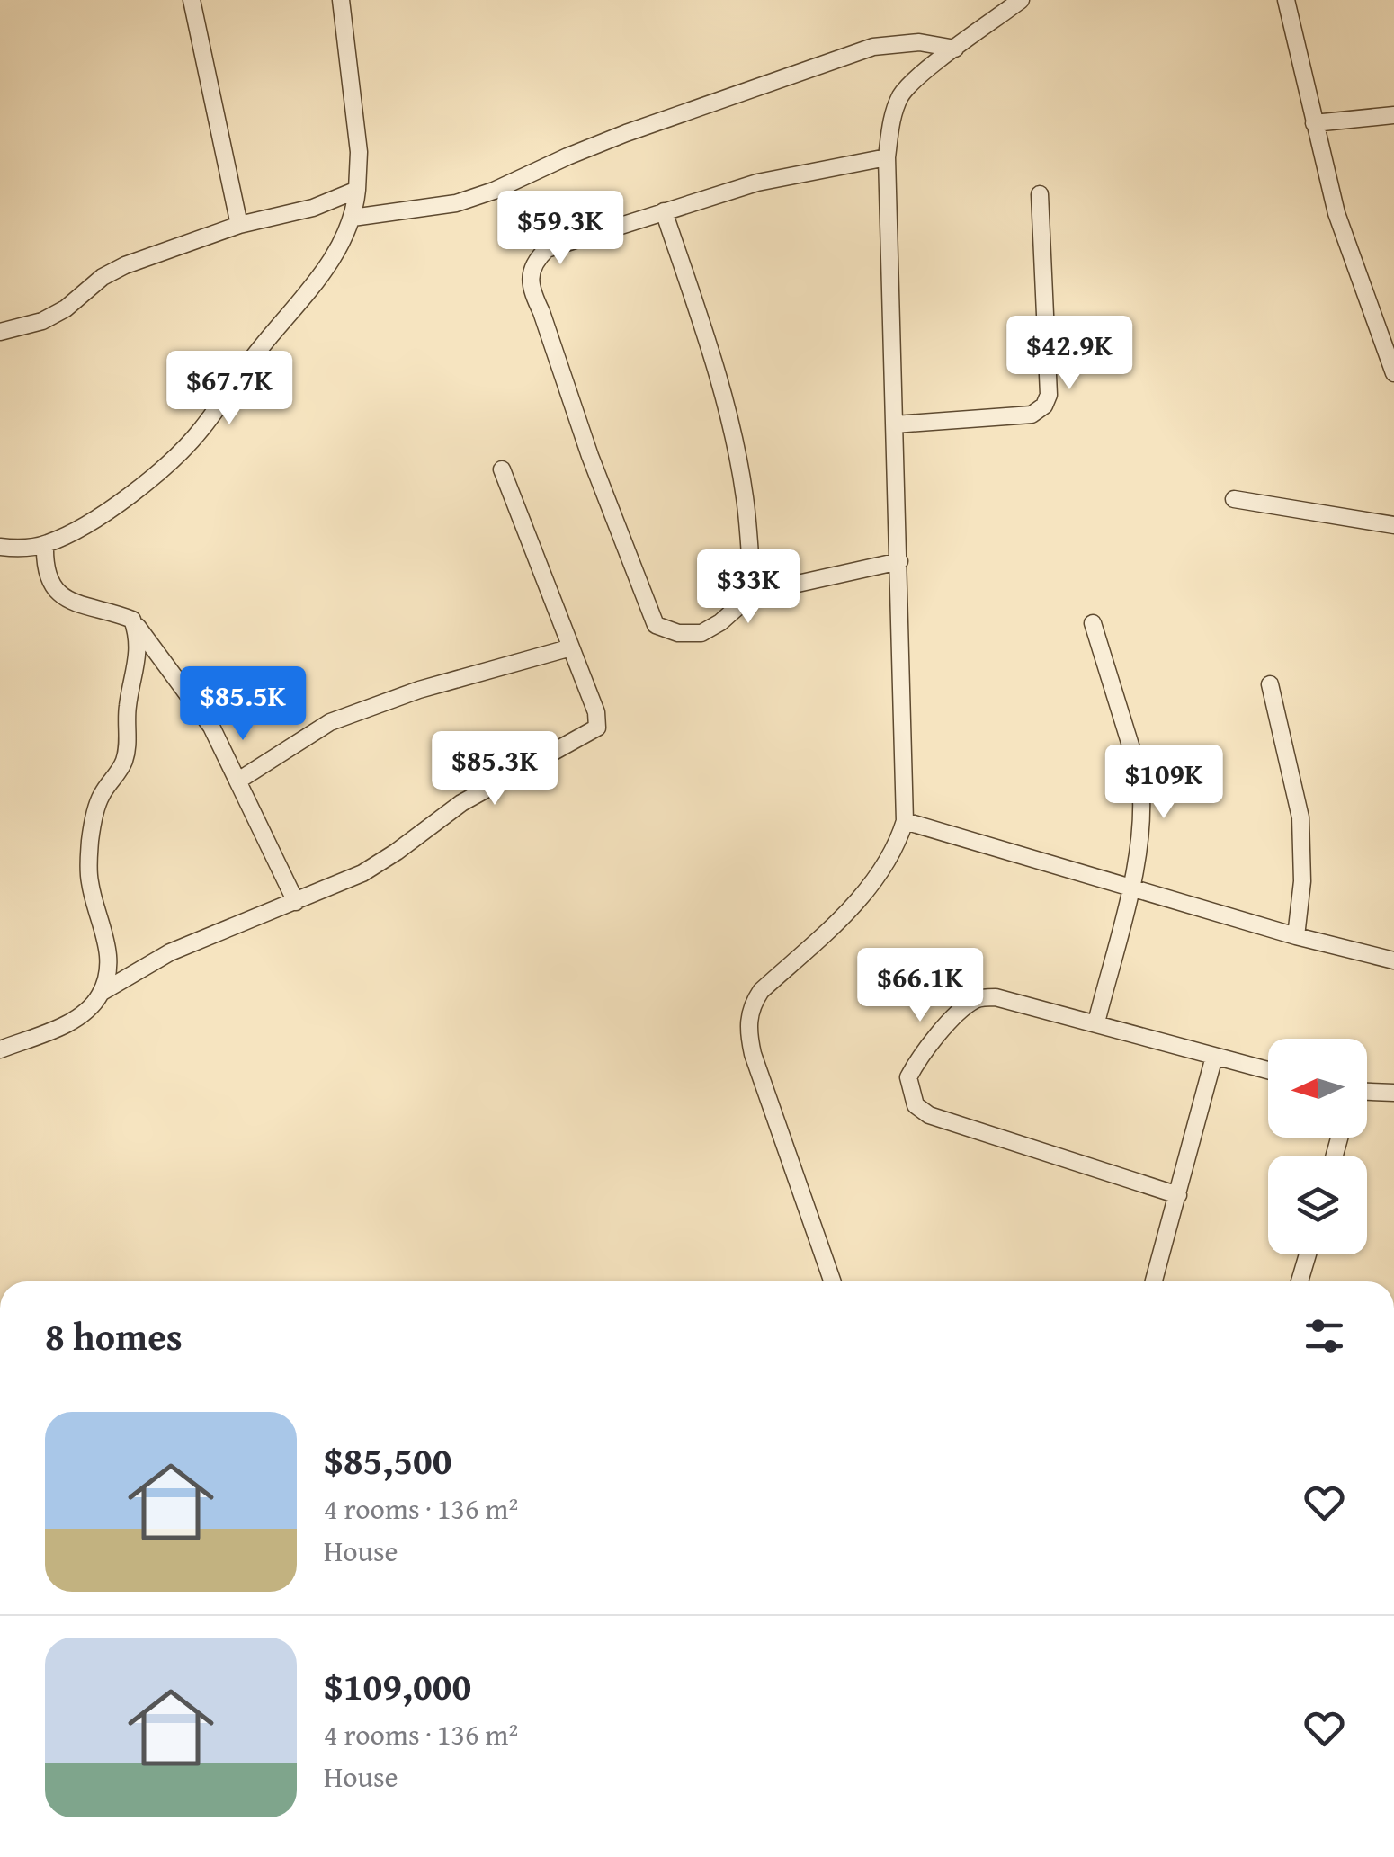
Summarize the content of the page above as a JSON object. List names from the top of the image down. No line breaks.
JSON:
{"north":"left","page":{"price":["$59.3K","$42.9K","$67.7K","$33K","$85.5K","$85.3K","$109K","$66.1K"],"heading":"8 homes","list":[{"name":"$85,500","note":"4 rooms · 136 m² · House"},{"name":"$109,000","note":"4 rooms · 136 m² · House"}]}}
